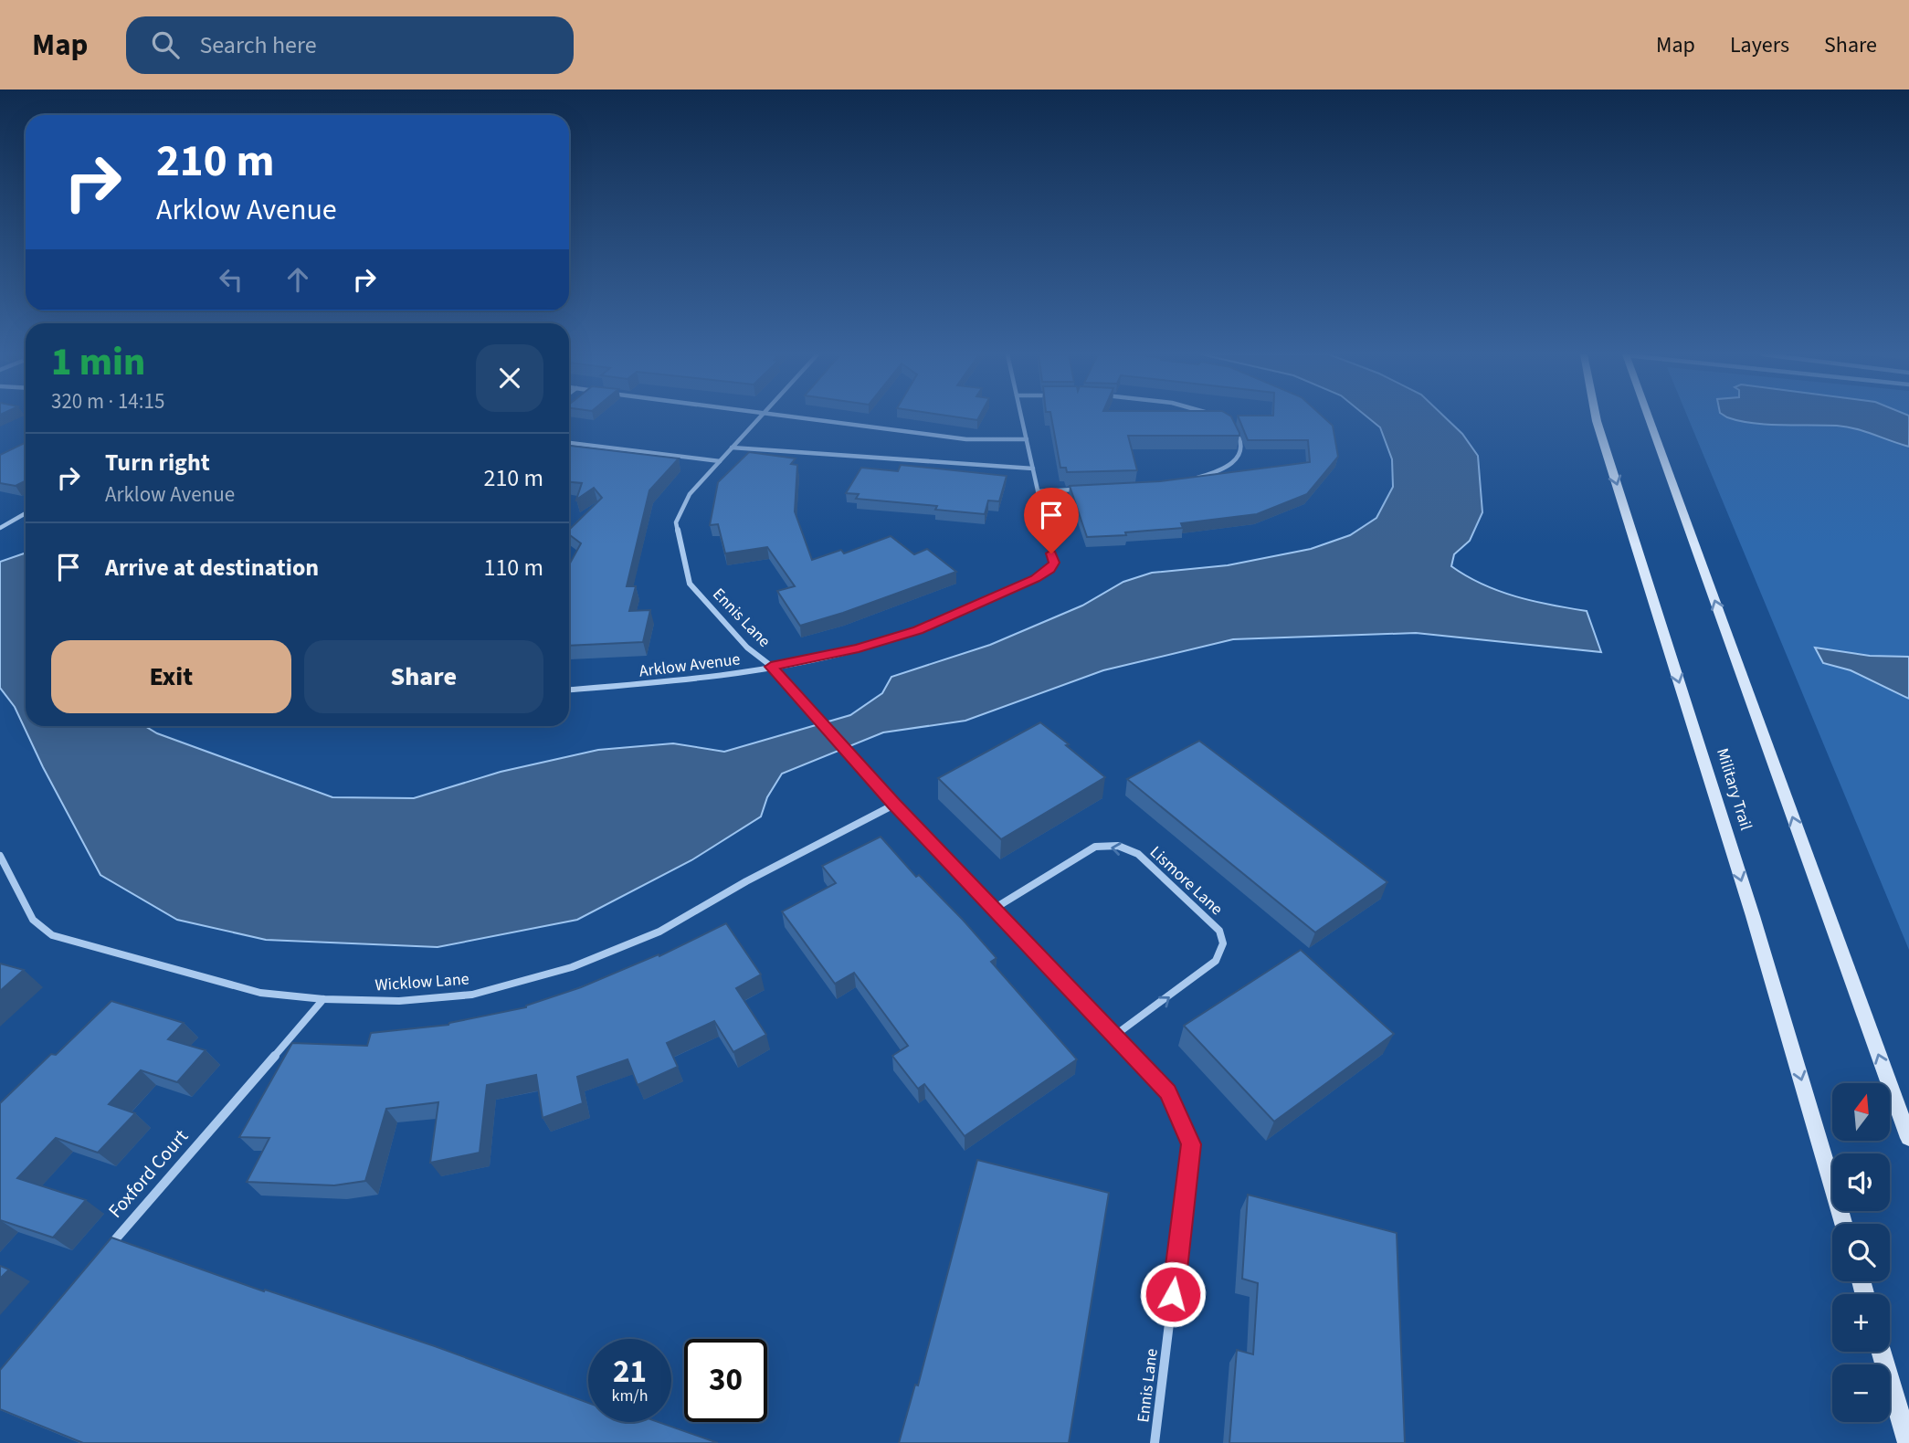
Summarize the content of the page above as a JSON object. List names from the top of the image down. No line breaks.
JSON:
{"streets":{"main road":["Military Trail"],"street":["Ennis Lane","Arklow Avenue","Lismore Lane","Wicklow Lane","Foxford Court"]},"crossings":[["Ennis Lane","Arklow Avenue"],["Ennis Lane","Lismore Lane"],["Ennis Lane","Wicklow Lane"],["Wicklow Lane","Foxford Court"]],"north":"top","page":{"header":"Map","search":"Search here","nav":["Map","Layers","Share"],"turn":["210 m","Arklow Avenue"],"heading":["1 min","320 m · 14:15"],"list":[{"name":"Turn right","note":"Arklow Avenue","value":"210 m"},{"name":"Arrive at destination","value":"110 m"}],"buttons":["Exit","Share"],"map_buttons":["+","−"],"speed":"21 km/h","limit":"30"}}
